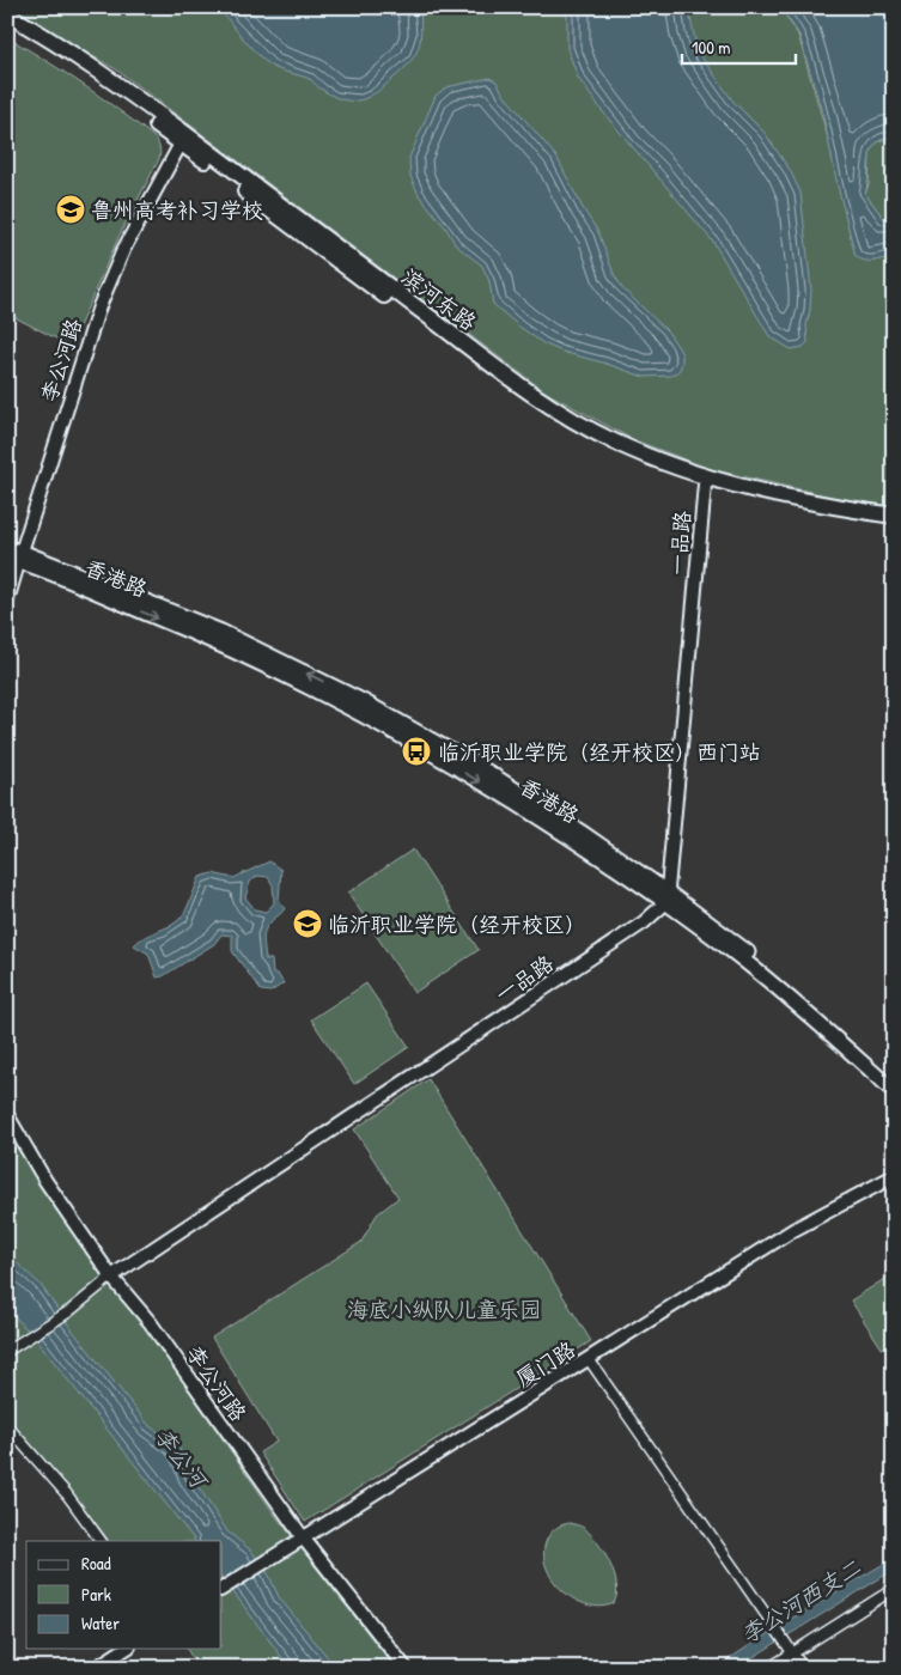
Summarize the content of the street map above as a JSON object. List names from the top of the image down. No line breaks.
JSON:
{"streets":{"main road":["滨河东路","香港路"],"street":["李公河路","一品路","厦门路"]},"crossings":[["滨河东路","李公河路"],["滨河东路","一品路"],["李公河路","一品路"],["李公河路","香港路"],["李公河路","厦门路"],["一品路","香港路"]],"water":["李公河","李公河西支二"],"parks":["海底小纵队儿童乐园"],"places":{"school or university":["鲁州高考补习学校","临沂职业学院（经开校区）"],"bus stop":["临沂职业学院（经开校区）西门站"]},"legend":["Road","Park","Water"],"scale_bar":"100 m"}
